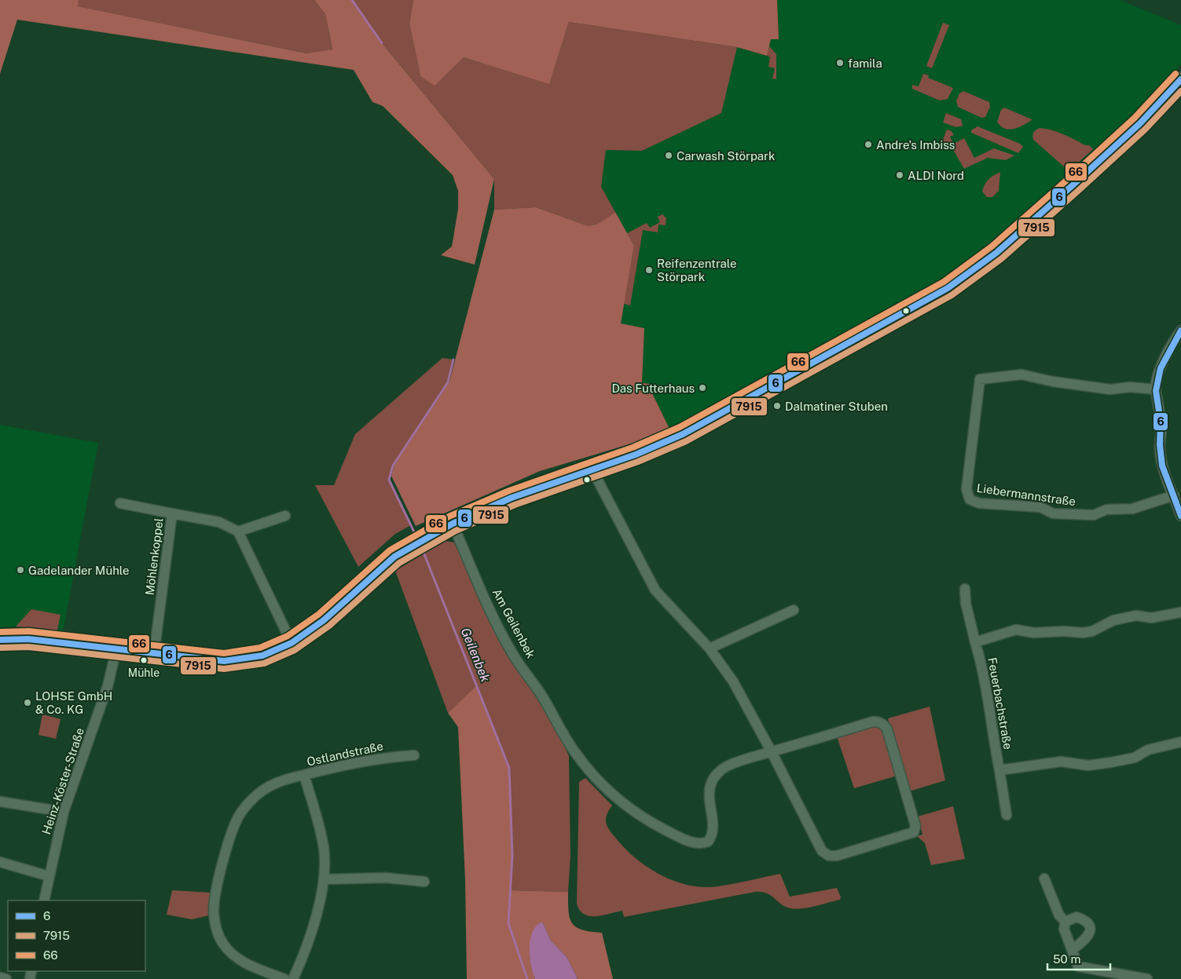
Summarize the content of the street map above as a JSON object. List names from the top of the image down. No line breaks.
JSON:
{"streets":{"street":["Liebermannstraße","Möhlenkoppel","Am Geilenbek","Feuerbachstraße","Ostlandstraße","Heinz-Köster-Straße"]},"water":["Geilenbek"],"places":["famila","Andre's Imbiss","Carwash Störpark","ALDI Nord","Reifenzentrale Störpark","Das Futterhaus","Dalmatiner Stuben","Gadelander Mühle","Mühle","LOHSE GmbH & Co. KG"],"lines":["transit line 66","transit line 6","transit line 7915"],"legend":["6","7915","66"],"scale_bar":"50 m"}
